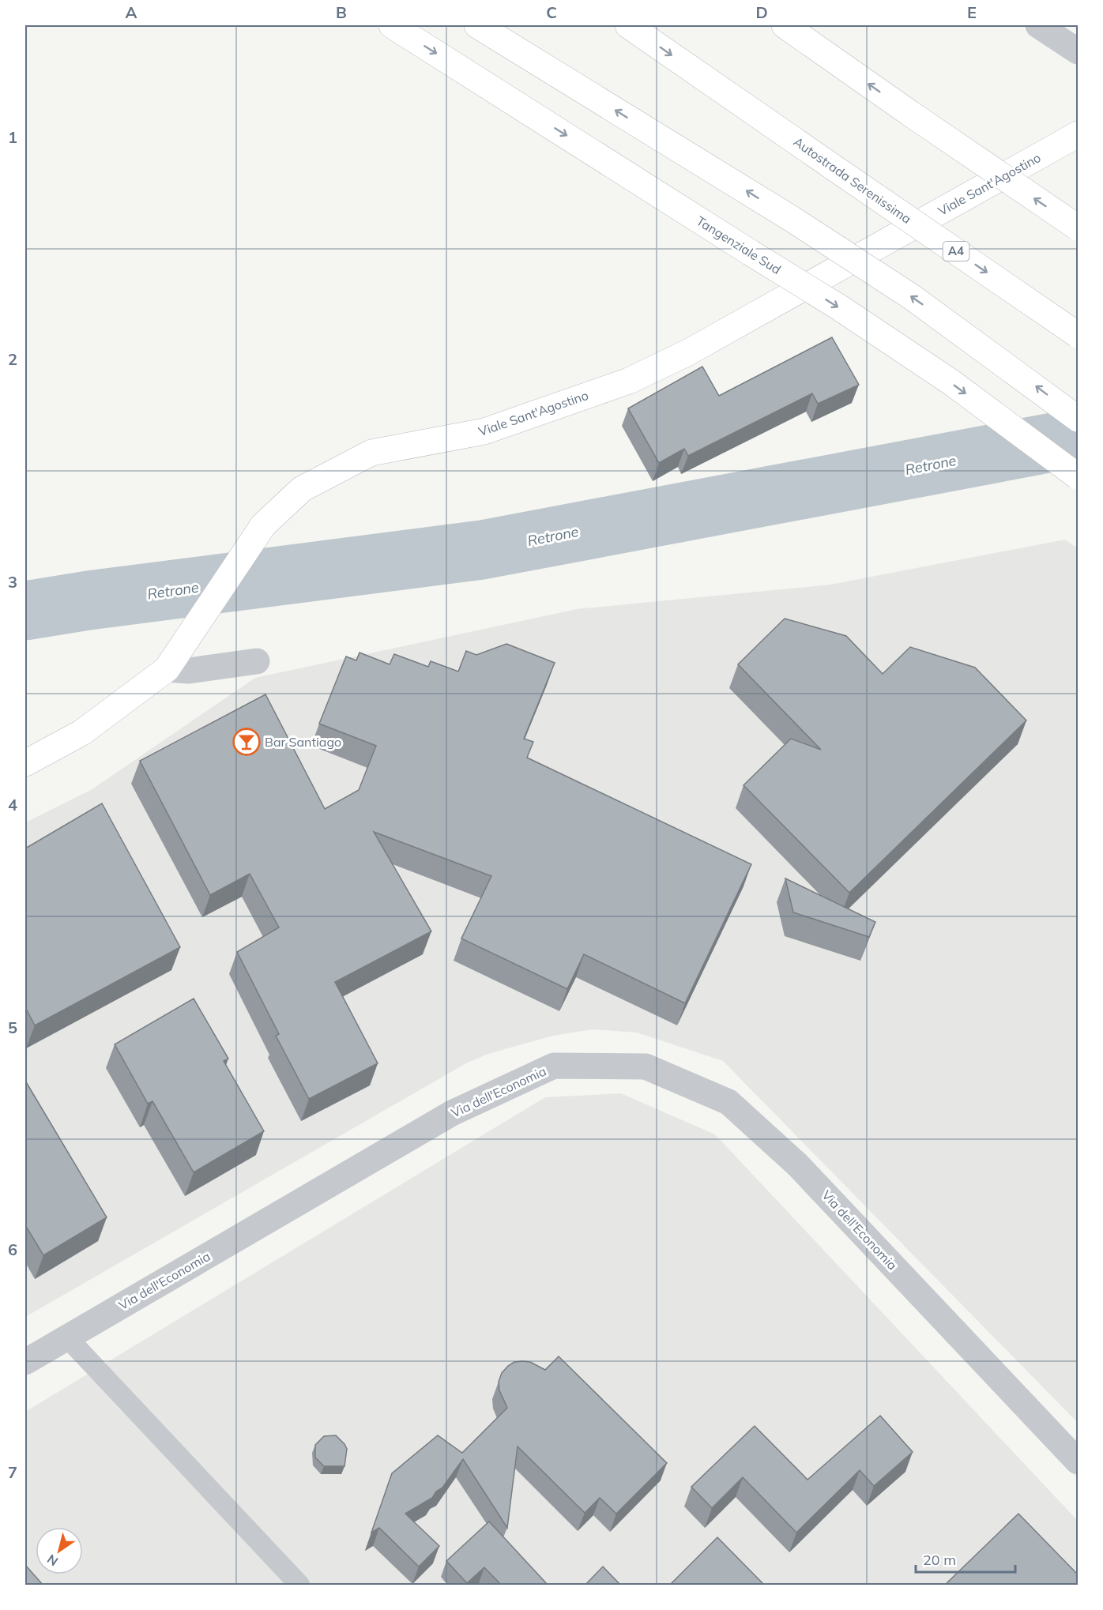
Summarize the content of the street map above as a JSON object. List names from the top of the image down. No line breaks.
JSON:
{"streets":{"main road":["Autostrada Serenissima","Viale Sant'Agostino","Tangenziale Sud","A4"],"street":["Via dell'Economia"]},"water":["Retrone"],"places":{"bar":["Bar Santiago"]},"scale_bar":"20 m","north":"bottom left","grid":{"columns":["A","B","C","D","E"],"rows":["1","2","3","4","5","6","7"]}}
